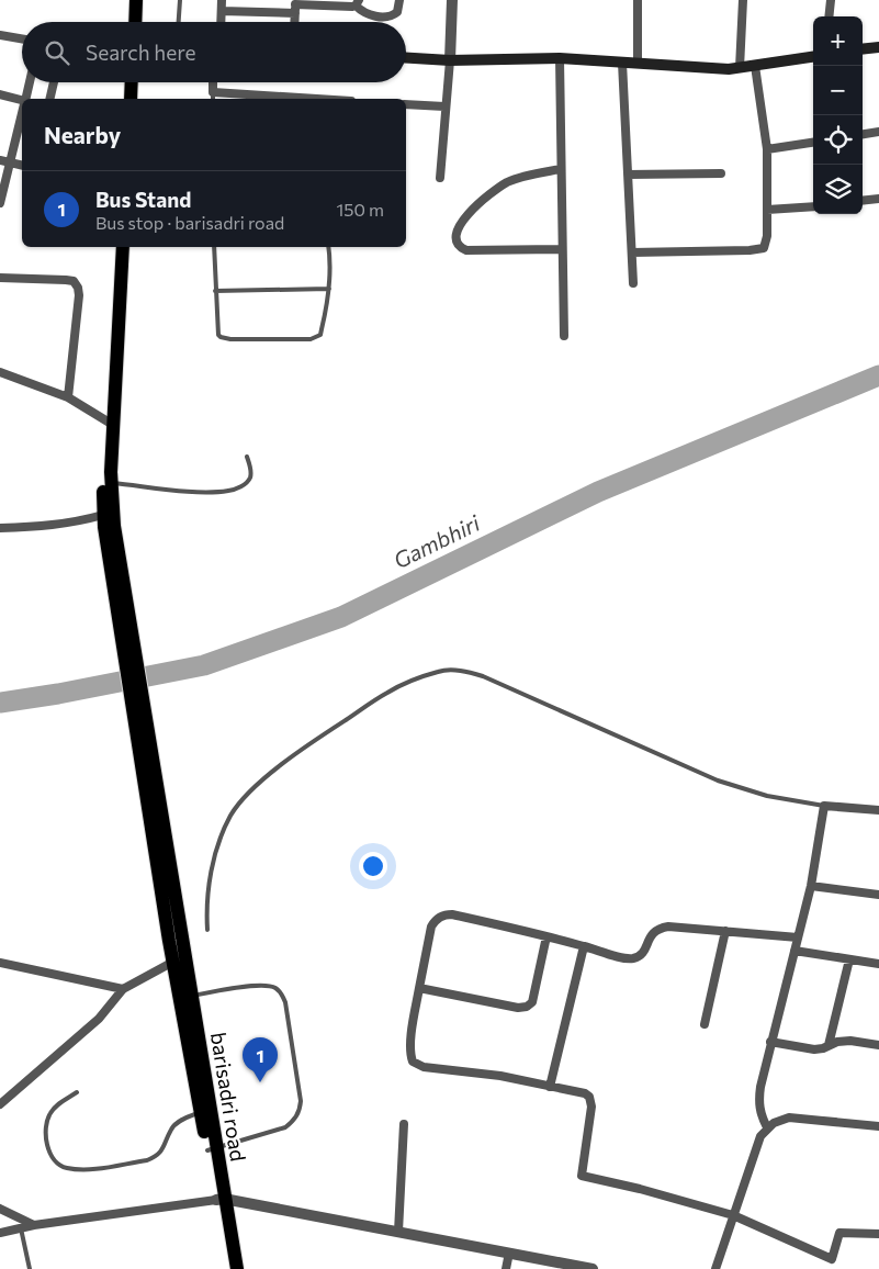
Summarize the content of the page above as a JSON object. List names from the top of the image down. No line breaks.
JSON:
{"streets":{"main road":["barisadri road"]},"water":["Gambhiri"],"page":{"map_buttons":["+","−"],"search":"Search here","heading":"Nearby","list":[{"mark":"1","name":"Bus Stand","note":"Bus stop · barisadri road","value":"150 m"}],"pins":"1"}}
